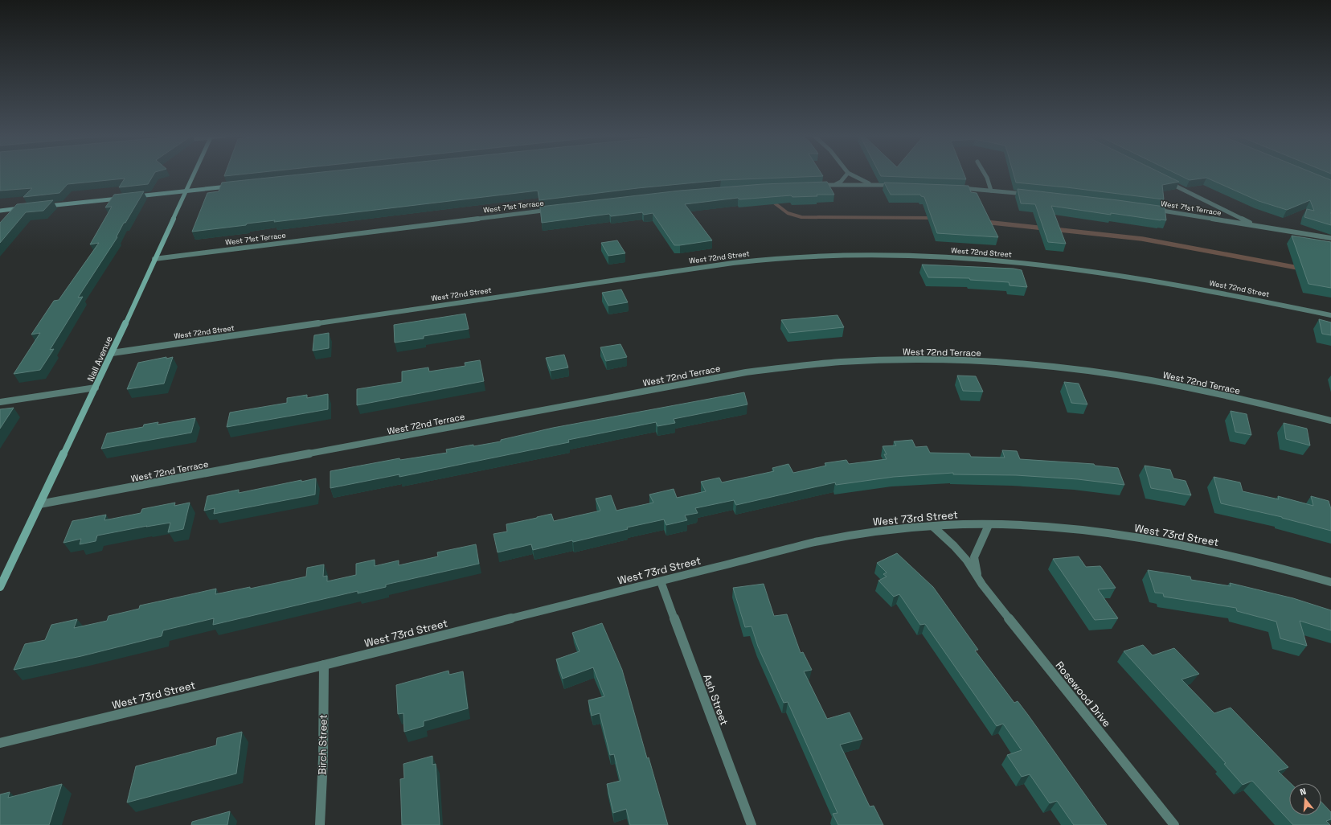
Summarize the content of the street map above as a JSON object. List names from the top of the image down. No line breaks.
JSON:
{"streets":{"main road":["Nall Avenue"],"street":["West 71st Terrace","West 72nd Street","West 72nd Terrace","West 73rd Street","Rosewood Drive","Ash Street","Birch Street"]},"crossings":[["West 71st Terrace","Nall Avenue"],["West 72nd Street","Nall Avenue"],["West 72nd Terrace","Nall Avenue"],["West 73rd Street","Rosewood Drive"],["West 73rd Street","Ash Street"],["West 73rd Street","Birch Street"]],"north":"top"}
